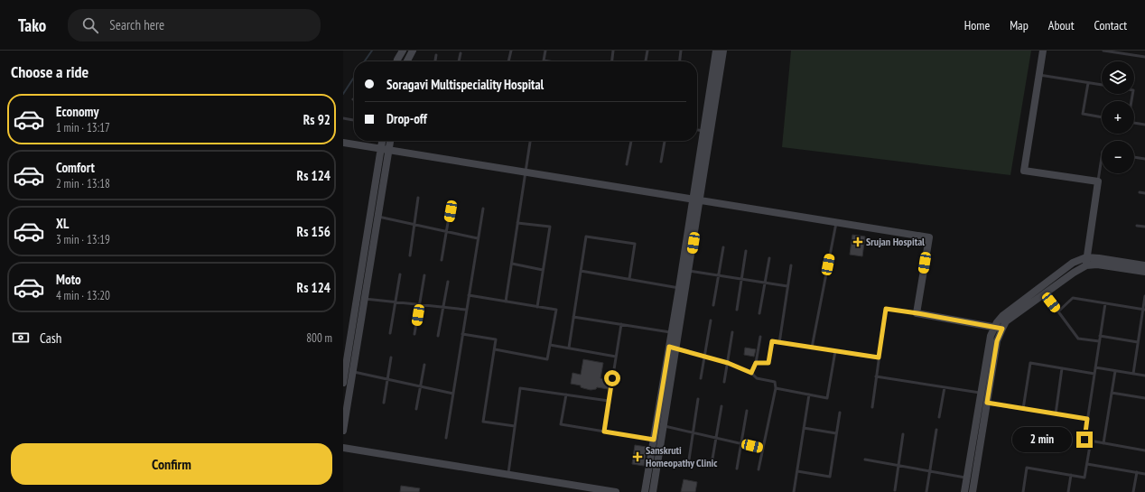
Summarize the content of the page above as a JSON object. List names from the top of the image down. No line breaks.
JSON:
{"places":{"health":["Srujan Hospital","Sanskruti Homeopathy Clinic"]},"page":{"header":"Tako","search":"Search here","nav":["Home","Map","About","Contact"],"heading":"Choose a ride","map_buttons":["+","−"],"banner":["Soragavi Multispeciality Hospital","Drop-off"],"list":[{"name":"Economy","note":"1 min · 13:17","value":"Rs 92"},{"name":"Comfort","note":"2 min · 13:18","value":"Rs 124"},{"name":"XL","note":"3 min · 13:19","value":"Rs 156"},{"name":"Moto","note":"4 min · 13:20","value":"Rs 124"}],"pay":["Cash","800 m"],"bubble":"2 min","buttons":"Confirm"}}
